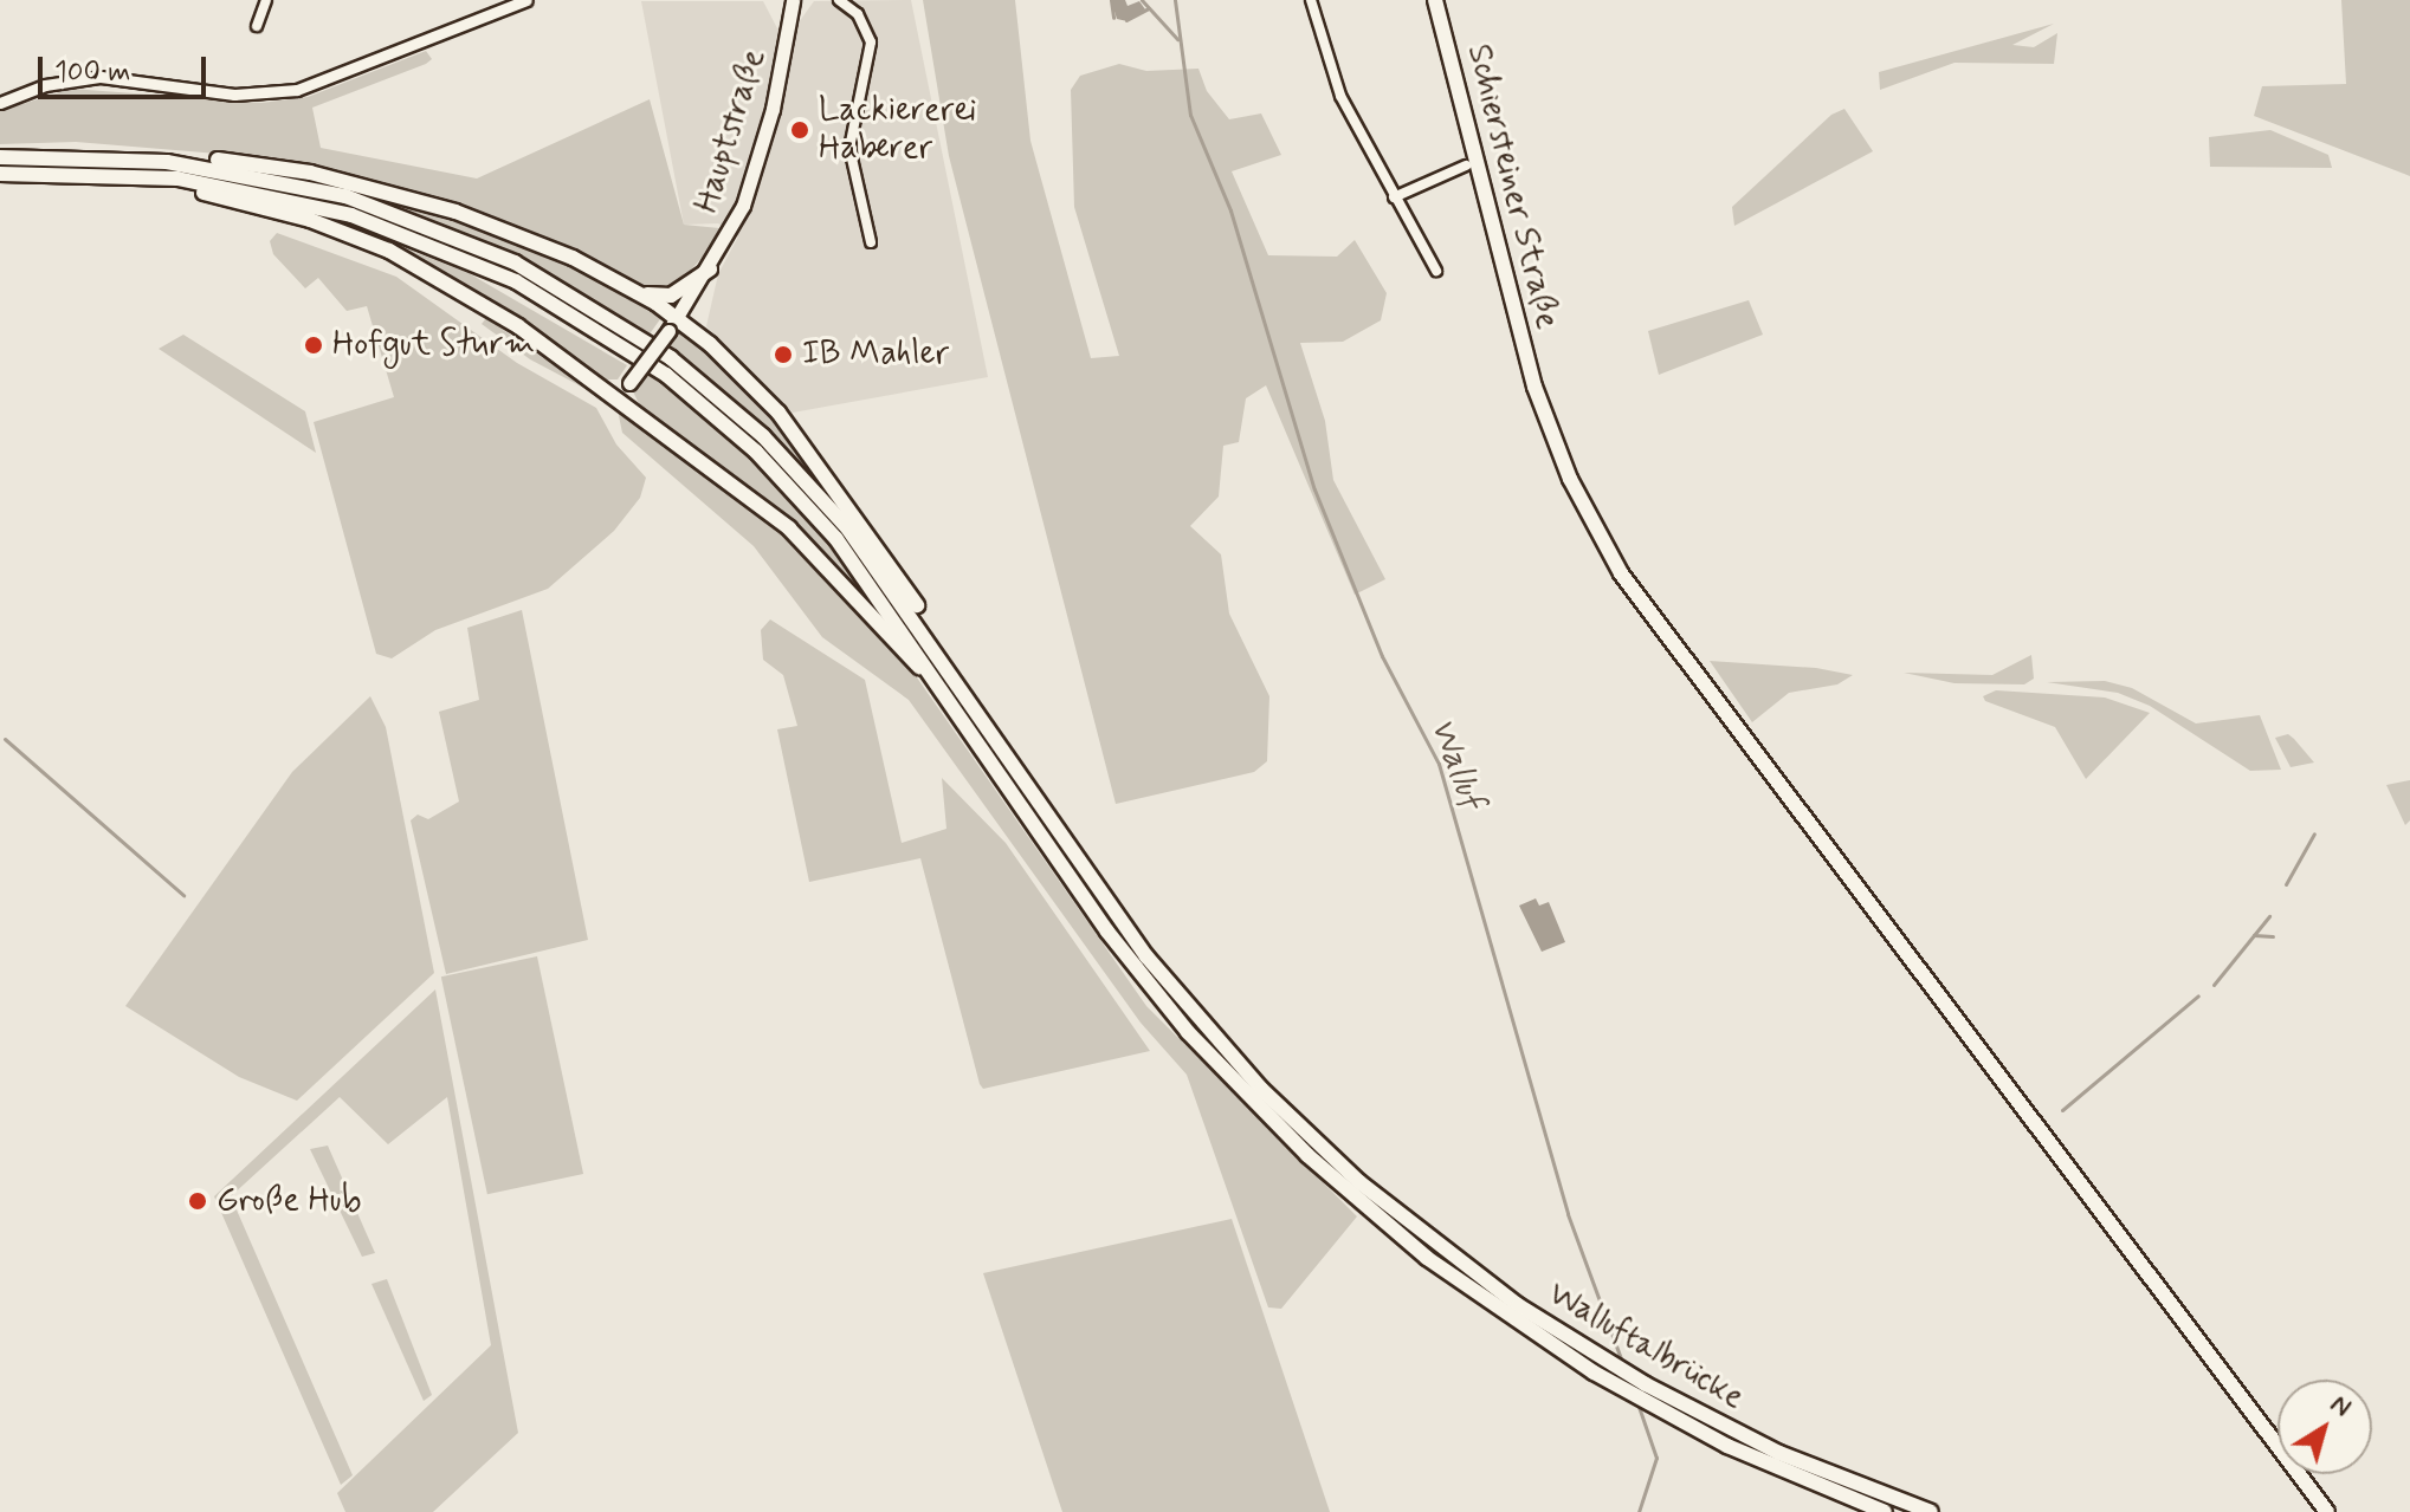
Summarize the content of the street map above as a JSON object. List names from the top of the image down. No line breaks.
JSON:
{"streets":{"main road":["Hauptstraße","Schiersteiner Straße","Walluftalbrücke"]},"water":["Walluf"],"places":["Lackiererei Haberer","Hofgut Sturm","IB Mahler","Große Hub"],"scale_bar":"100 m","north":"top right"}
